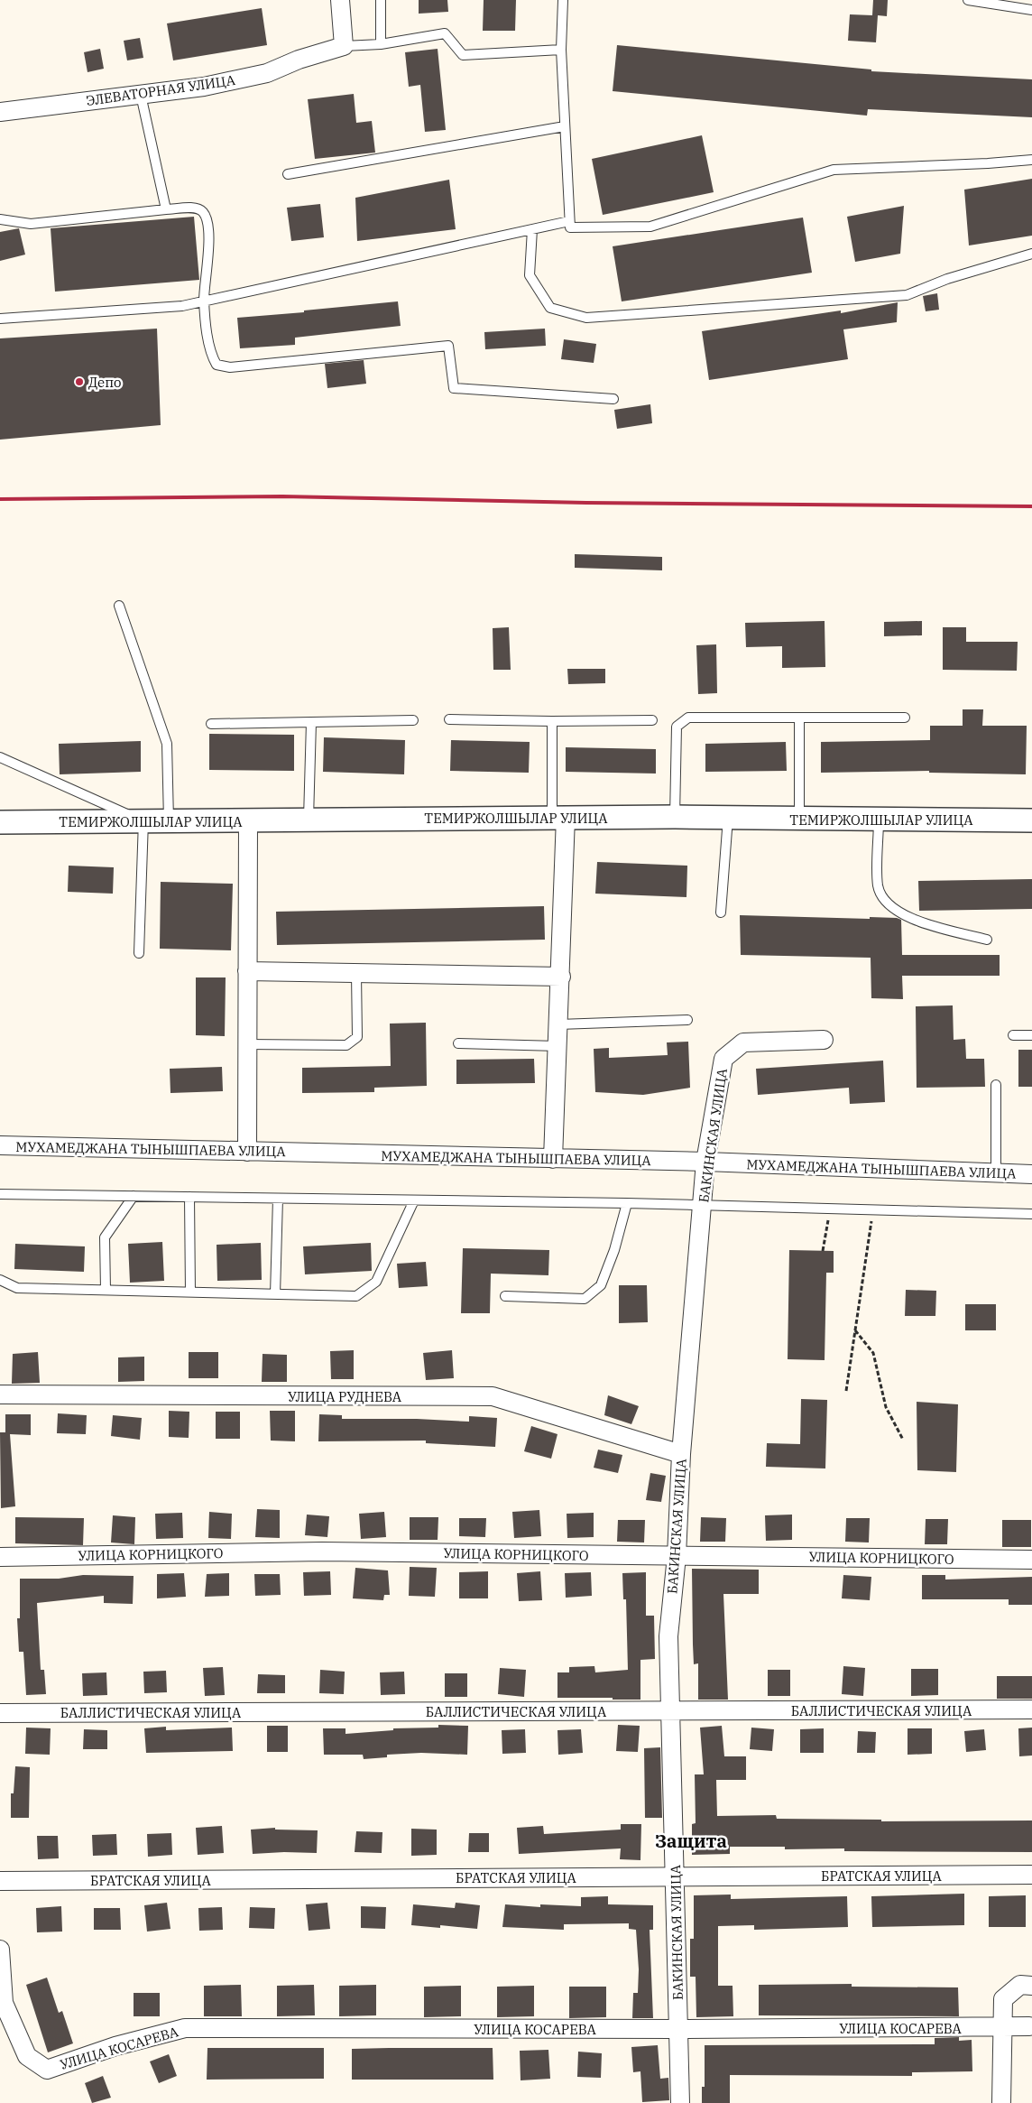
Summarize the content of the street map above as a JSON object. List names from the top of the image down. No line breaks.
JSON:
{"streets":{"street":["ЭЛЕВАТОРНАЯ УЛИЦА","ТЕМИРЖОЛШЫЛАР УЛИЦА","БАКИНСКАЯ УЛИЦА","МУХАМЕДЖАНА ТЫНЫШПАЕВА УЛИЦА","УЛИЦА РУДНЕВА","УЛИЦА КОРНИЦКОГО","БАЛЛИСТИЧЕСКАЯ УЛИЦА","БРАТСКАЯ УЛИЦА","УЛИЦА КОСАРЕВА"]},"crossings":[["БАКИНСКАЯ УЛИЦА","МУХАМЕДЖАНА ТЫНЫШПАЕВА УЛИЦА"],["БАКИНСКАЯ УЛИЦА","УЛИЦА РУДНЕВА"],["БАКИНСКАЯ УЛИЦА","УЛИЦА КОРНИЦКОГО"],["БАКИНСКАЯ УЛИЦА","БАЛЛИСТИЧЕСКАЯ УЛИЦА"],["БАКИНСКАЯ УЛИЦА","БРАТСКАЯ УЛИЦА"],["БАКИНСКАЯ УЛИЦА","УЛИЦА КОСАРЕВА"]],"districts":["Защита"],"places":["Депо"]}
